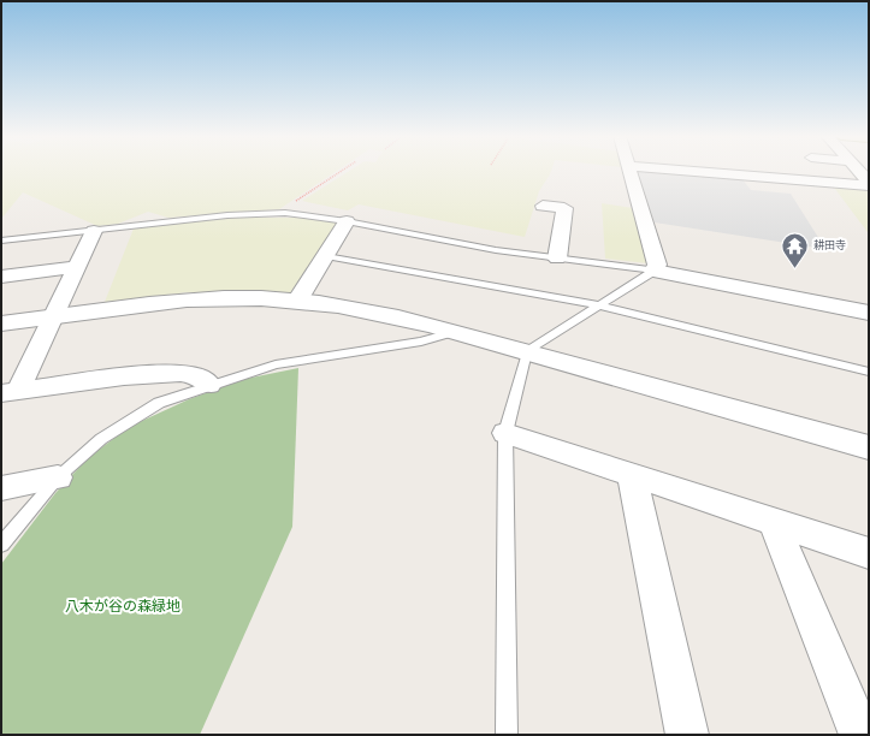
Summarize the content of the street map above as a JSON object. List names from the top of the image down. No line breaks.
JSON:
{"parks":["八木が谷の森緑地"],"places":{"temple":["耕田寺"]}}
